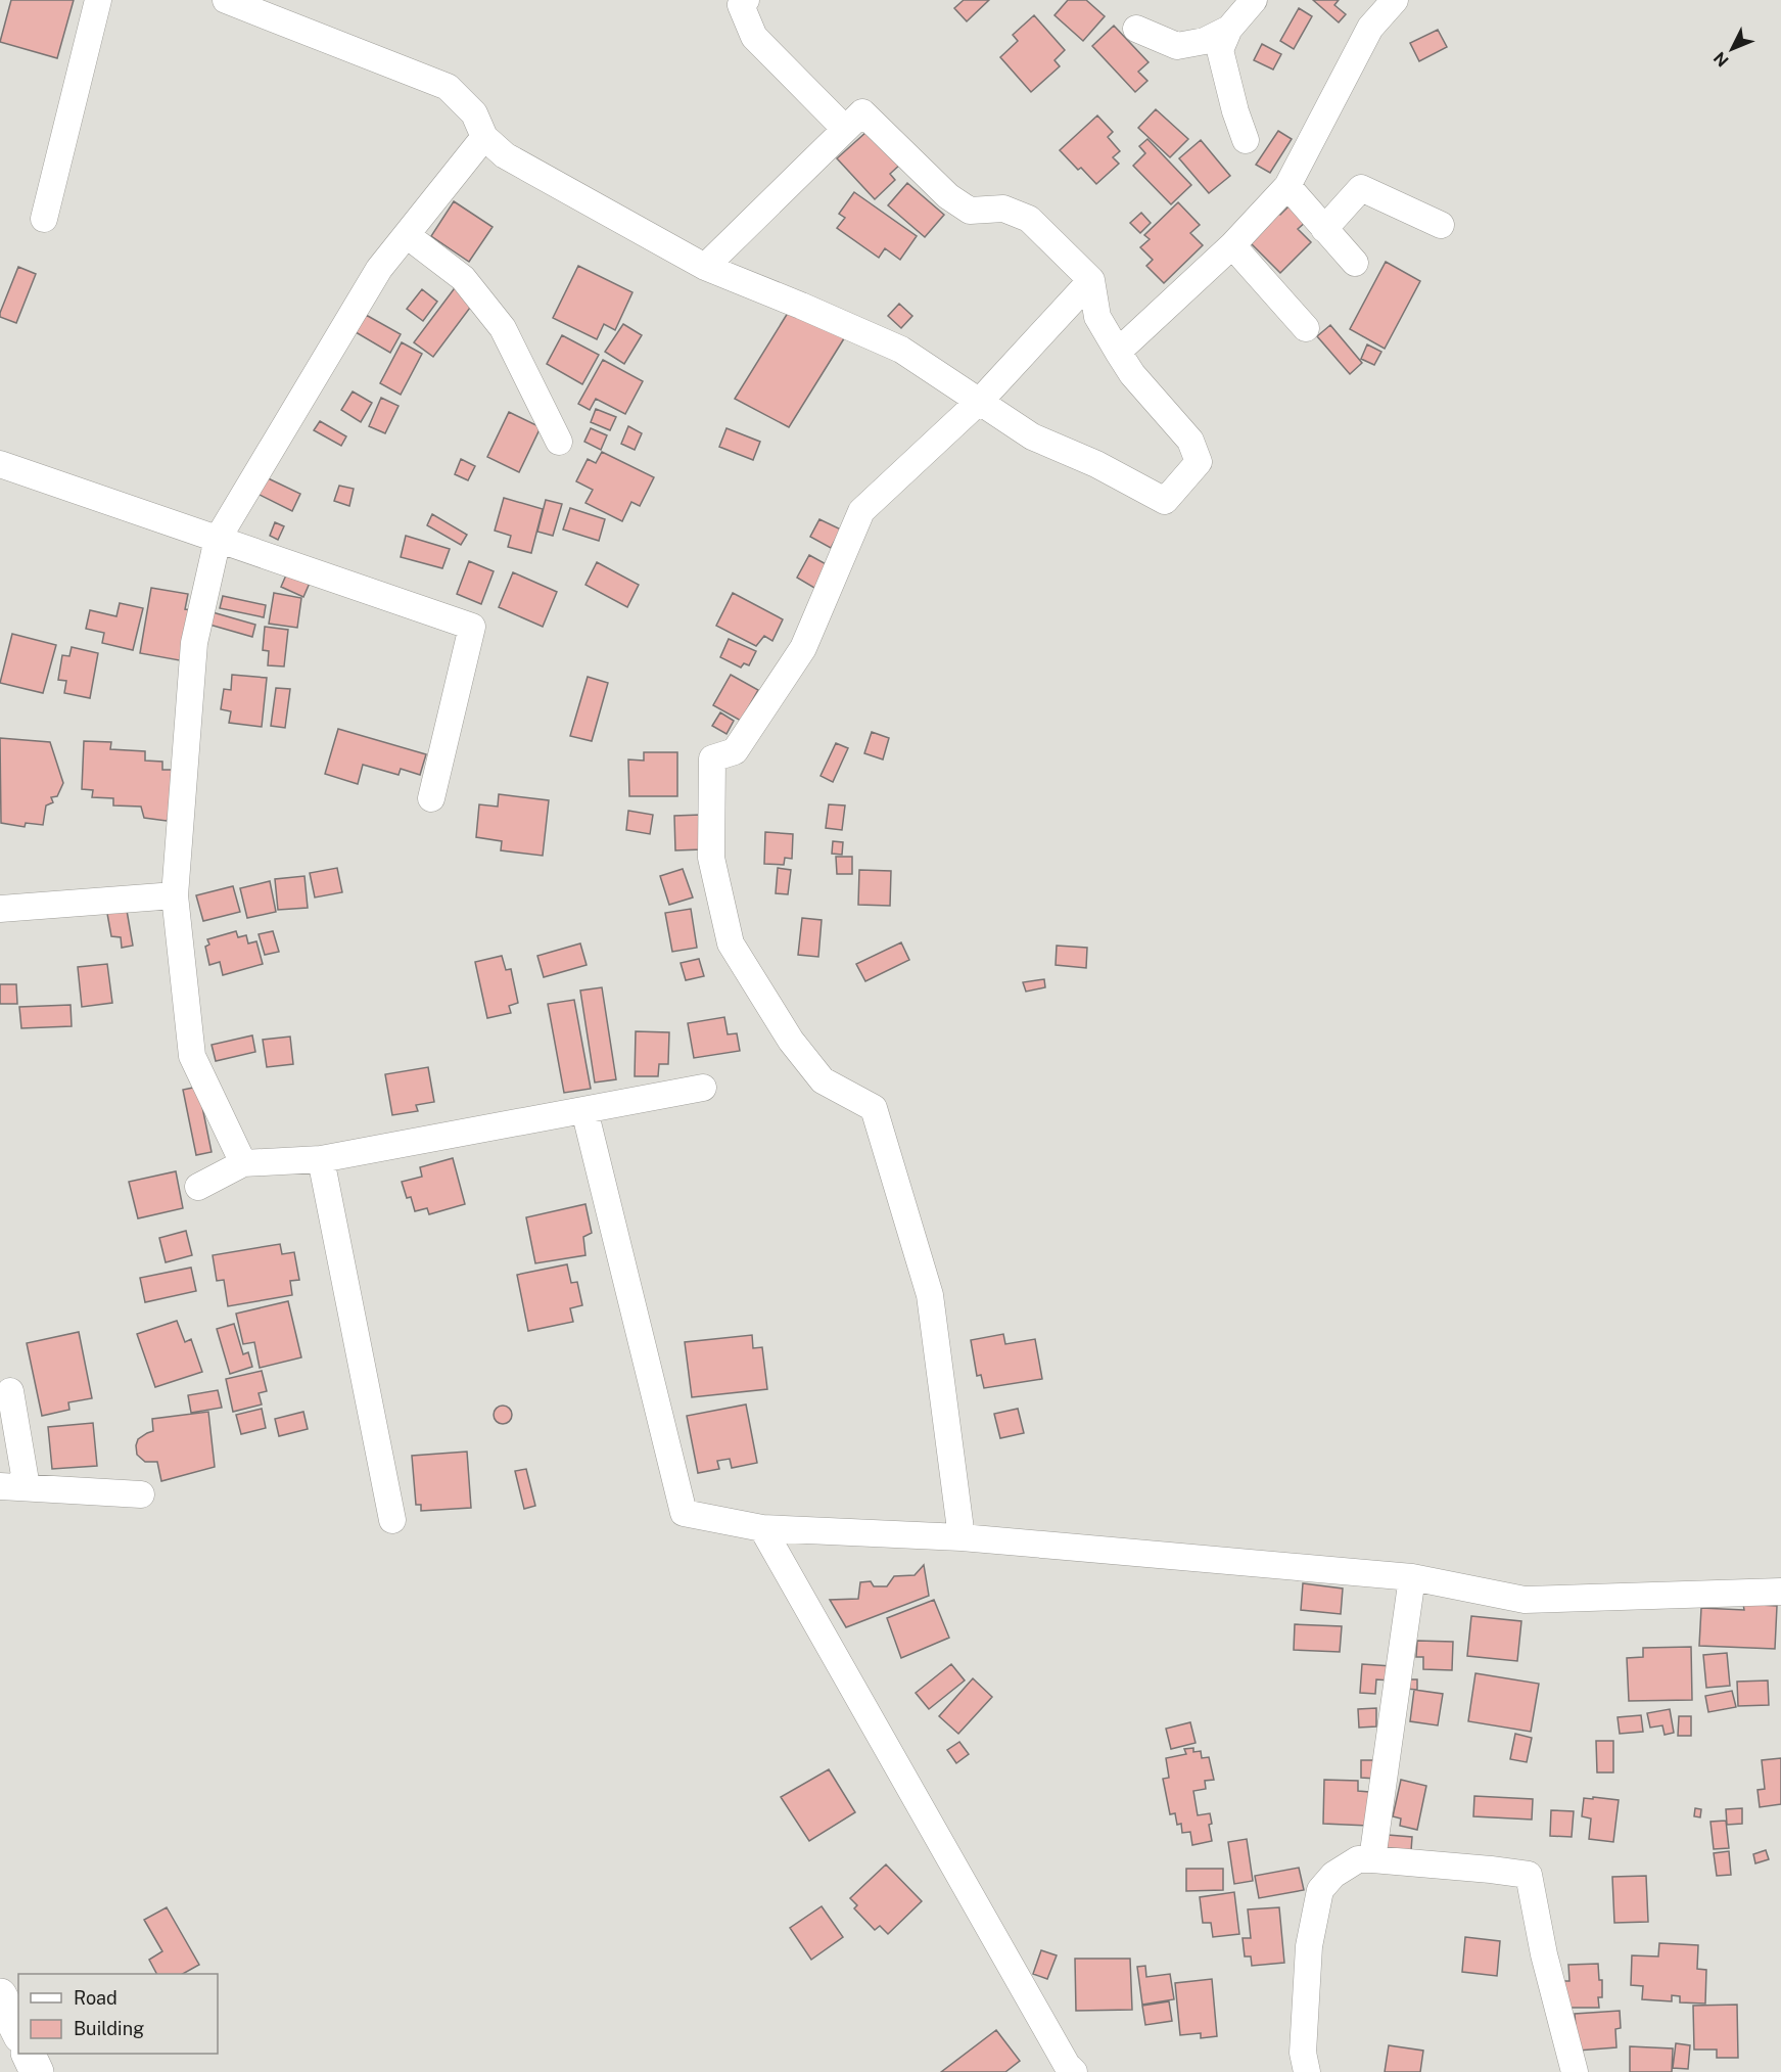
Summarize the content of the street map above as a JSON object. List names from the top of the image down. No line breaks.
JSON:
{"legend":["Road","Building"],"north":"bottom left"}
